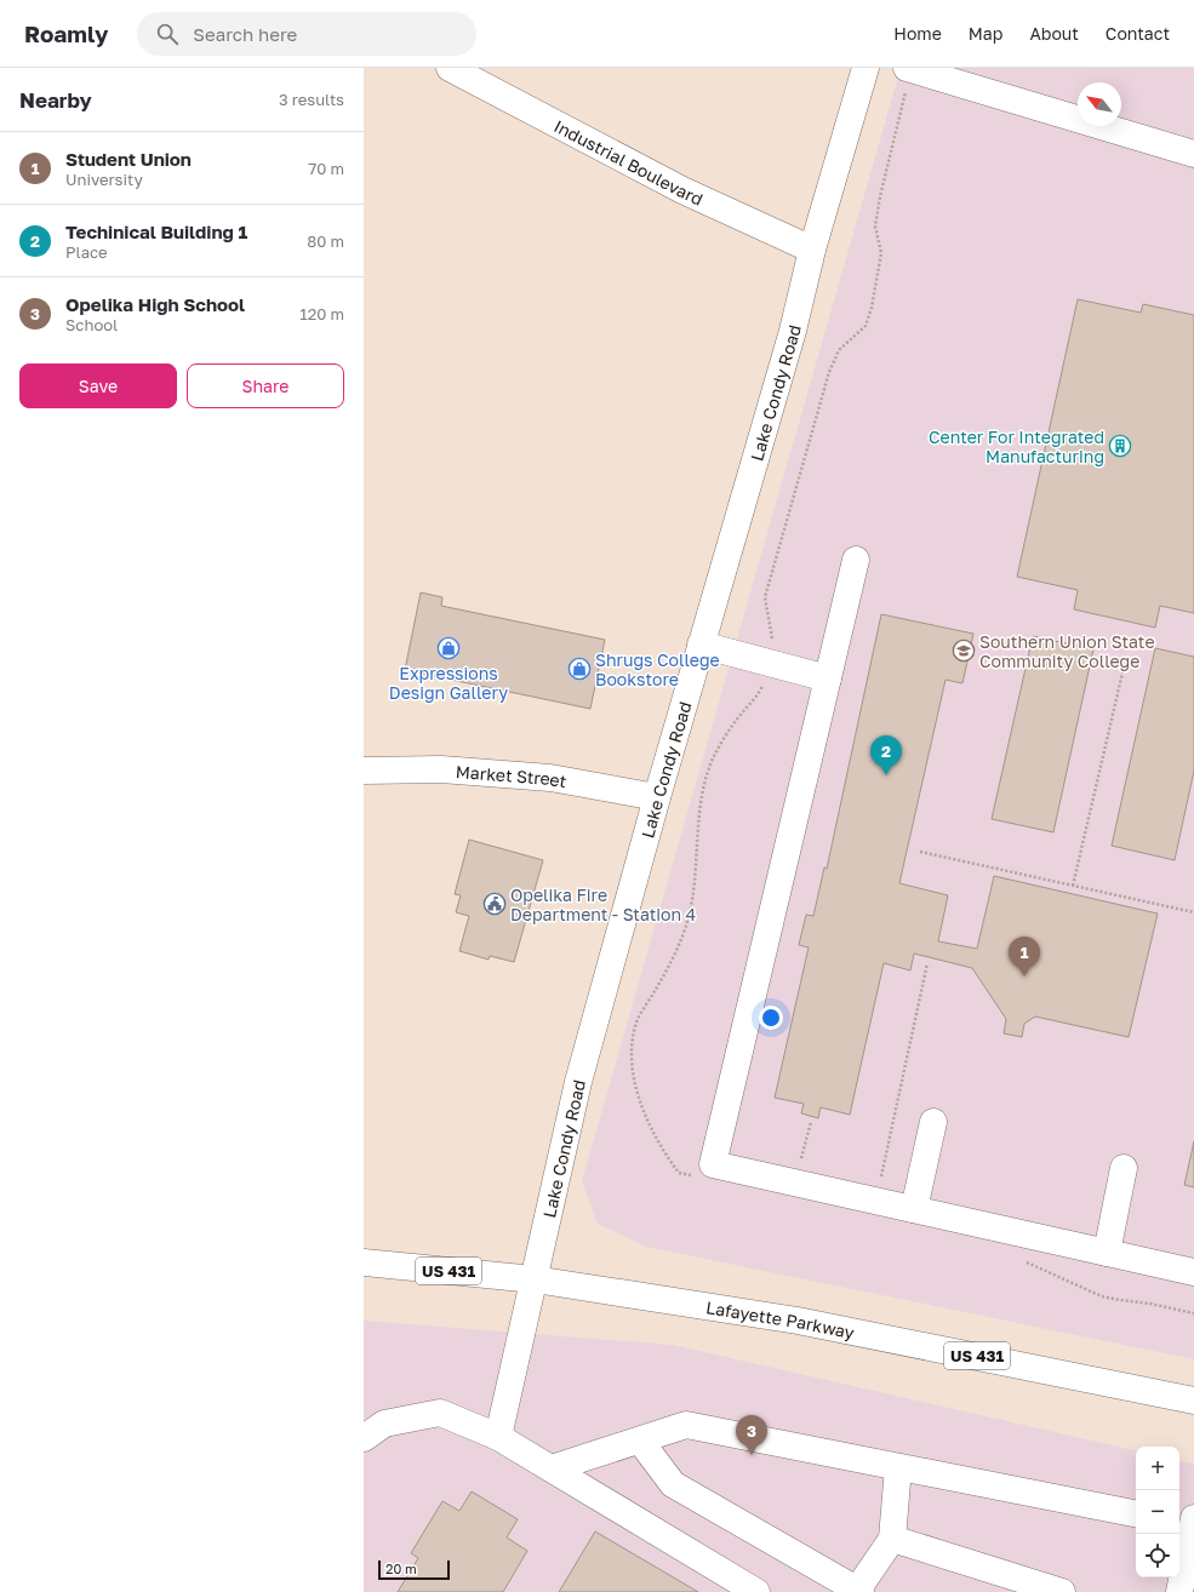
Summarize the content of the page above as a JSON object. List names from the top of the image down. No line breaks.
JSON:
{"streets":{"main road":["Industrial Boulevard","Lake Condy Road","Market Street","US 431","Lafayette Parkway"]},"crossings":[["Industrial Boulevard","Lake Condy Road"],["Lake Condy Road","Market Street"],["Lake Condy Road","Lafayette Parkway"]],"places":{"building":["Center For Integrated Manufacturing"],"shop":["Expressions Design Gallery","Shrugs College Bookstore"],"school or university":["Southern Union State Community College"],"public building":["Opelika Fire Department - Station 4"]},"scale_bar":"20 m","north":"top left","page":{"header":"Roamly","search":"Search here","nav":["Home","Map","About","Contact"],"heading":["Nearby","3 results"],"list":[{"mark":"1","name":"Student Union","note":"University","value":"70 m"},{"mark":"2","name":"Techinical Building 1","note":"Place","value":"80 m"},{"mark":"3","name":"Opelika High School","note":"School","value":"120 m"}],"buttons":["Save","Share"],"pins":["2","1","3"],"map_buttons":["+","−"],"scale":"20 m"}}
